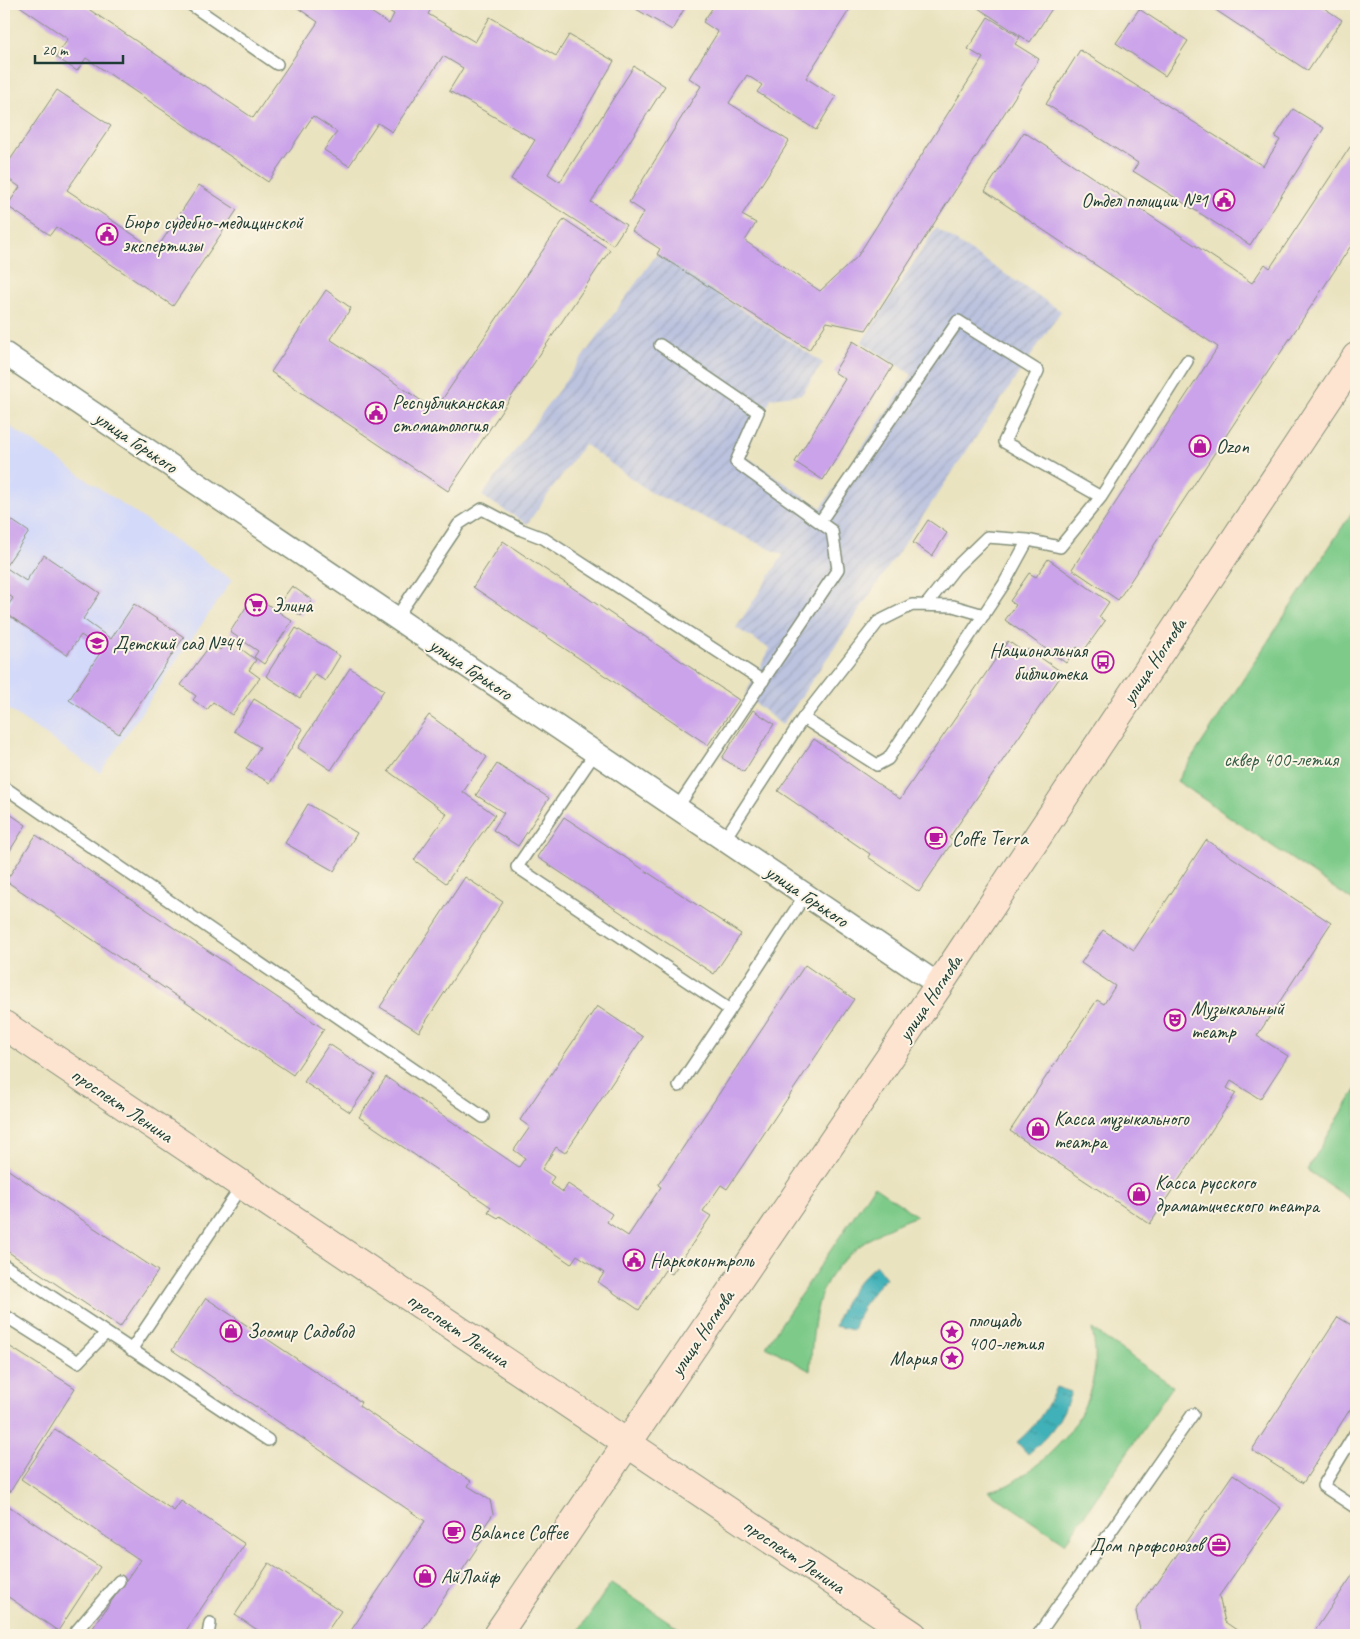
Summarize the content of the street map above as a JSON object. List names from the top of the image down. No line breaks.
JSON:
{"streets":{"street":["улица Горького","улица Ногмова","проспект Ленина"]},"crossings":[["улица Горького","улица Ногмова"],["улица Ногмова","проспект Ленина"]],"parks":["сквер 400-летия"],"places":{"public building":["Отдел полиции №1","Бюро судебно-медицинской экспертизы","Республиканская стоматология","Наркоконтроль"],"shop":["Ozon","Касса музыкального театра","Касса русского драматического театра","Зоомир Садовод","АйЛайф"],"supermarket":["Элина"],"school or university":["Детский сад №44"],"bus stop":["Национальная библиотека"],"cafe":["Coffe Terra","Balance Coffee"],"theatre":["Музыкальный театр"],"place":["площадь 400-летия","Мария"],"office":["Дом профсоюзов"]},"scale_bar":"20 m"}
